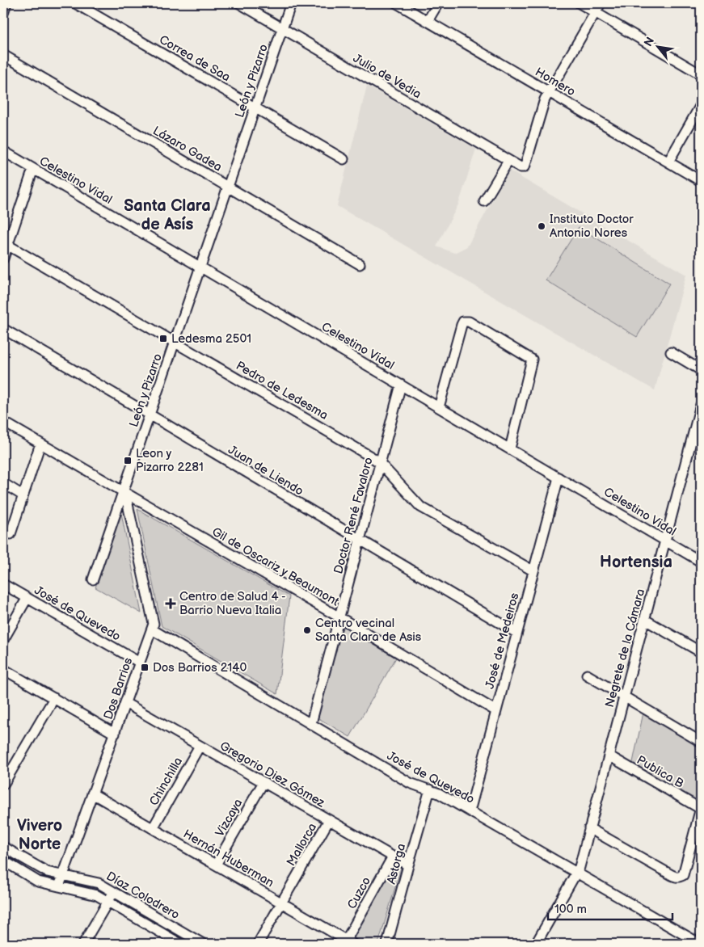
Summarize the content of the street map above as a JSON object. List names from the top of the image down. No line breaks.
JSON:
{"streets":{"street":["Correa de Saa","Julio de Vedia","León y Pizarro","Homero","Lázaro Gadea","Celestino Vidal","Pedro de Ledesma","Juan de Liendo","Doctor René Favaloro","Gil de Oscariz y Beaumont","José de Quevedo","José de Medeiros","Negrete de la Cámara","Dos Barrios","Publica B","Gregorio Diez Gómez","Chinchilla","Vizcaya","Mallorca","Hernán Huberman","Astorga","Cuzco","Díaz Colodrero"]},"crossings":[["Correa de Saa","León y Pizarro"],["Julio de Vedia","León y Pizarro"],["Julio de Vedia","Homero"],["León y Pizarro","Lázaro Gadea"],["León y Pizarro","Celestino Vidal"],["León y Pizarro","Pedro de Ledesma"],["León y Pizarro","Juan de Liendo"],["León y Pizarro","Gil de Oscariz y Beaumont"],["León y Pizarro","Dos Barrios"],["Celestino Vidal","Doctor René Favaloro"],["Celestino Vidal","José de Medeiros"],["Celestino Vidal","Negrete de la Cámara"],["Pedro de Ledesma","Doctor René Favaloro"],["Pedro de Ledesma","José de Medeiros"],["Juan de Liendo","Doctor René Favaloro"],["Juan de Liendo","José de Medeiros"],["Doctor René Favaloro","Gil de Oscariz y Beaumont"],["Doctor René Favaloro","José de Quevedo"],["Gil de Oscariz y Beaumont","José de Medeiros"],["Gil de Oscariz y Beaumont","Dos Barrios"],["José de Quevedo","José de Medeiros"],["José de Quevedo","Negrete de la Cámara"],["José de Quevedo","Dos Barrios"],["José de Quevedo","Astorga"],["Negrete de la Cámara","Publica B"],["Dos Barrios","Gregorio Diez Gómez"],["Dos Barrios","Hernán Huberman"],["Dos Barrios","Díaz Colodrero"],["Gregorio Diez Gómez","Chinchilla"],["Gregorio Diez Gómez","Vizcaya"],["Gregorio Diez Gómez","Mallorca"],["Gregorio Diez Gómez","Astorga"],["Gregorio Diez Gómez","Cuzco"],["Chinchilla","Hernán Huberman"],["Vizcaya","Hernán Huberman"],["Mallorca","Hernán Huberman"],["Hernán Huberman","Cuzco"]],"districts":["Santa Clara de Asís","Hortensia","Vivero Norte"],"places":{"other":["Instituto Doctor Antonio Nores","Centro vecinal Santa Clara de Asis"],"transit":["Ledesma 2501","Leon y Pizarro 2281","Dos Barrios 2140"],"health":["Centro de Salud 4 - Barrio Nueva Italia"]},"scale_bar":"100 m","north":"top left"}
